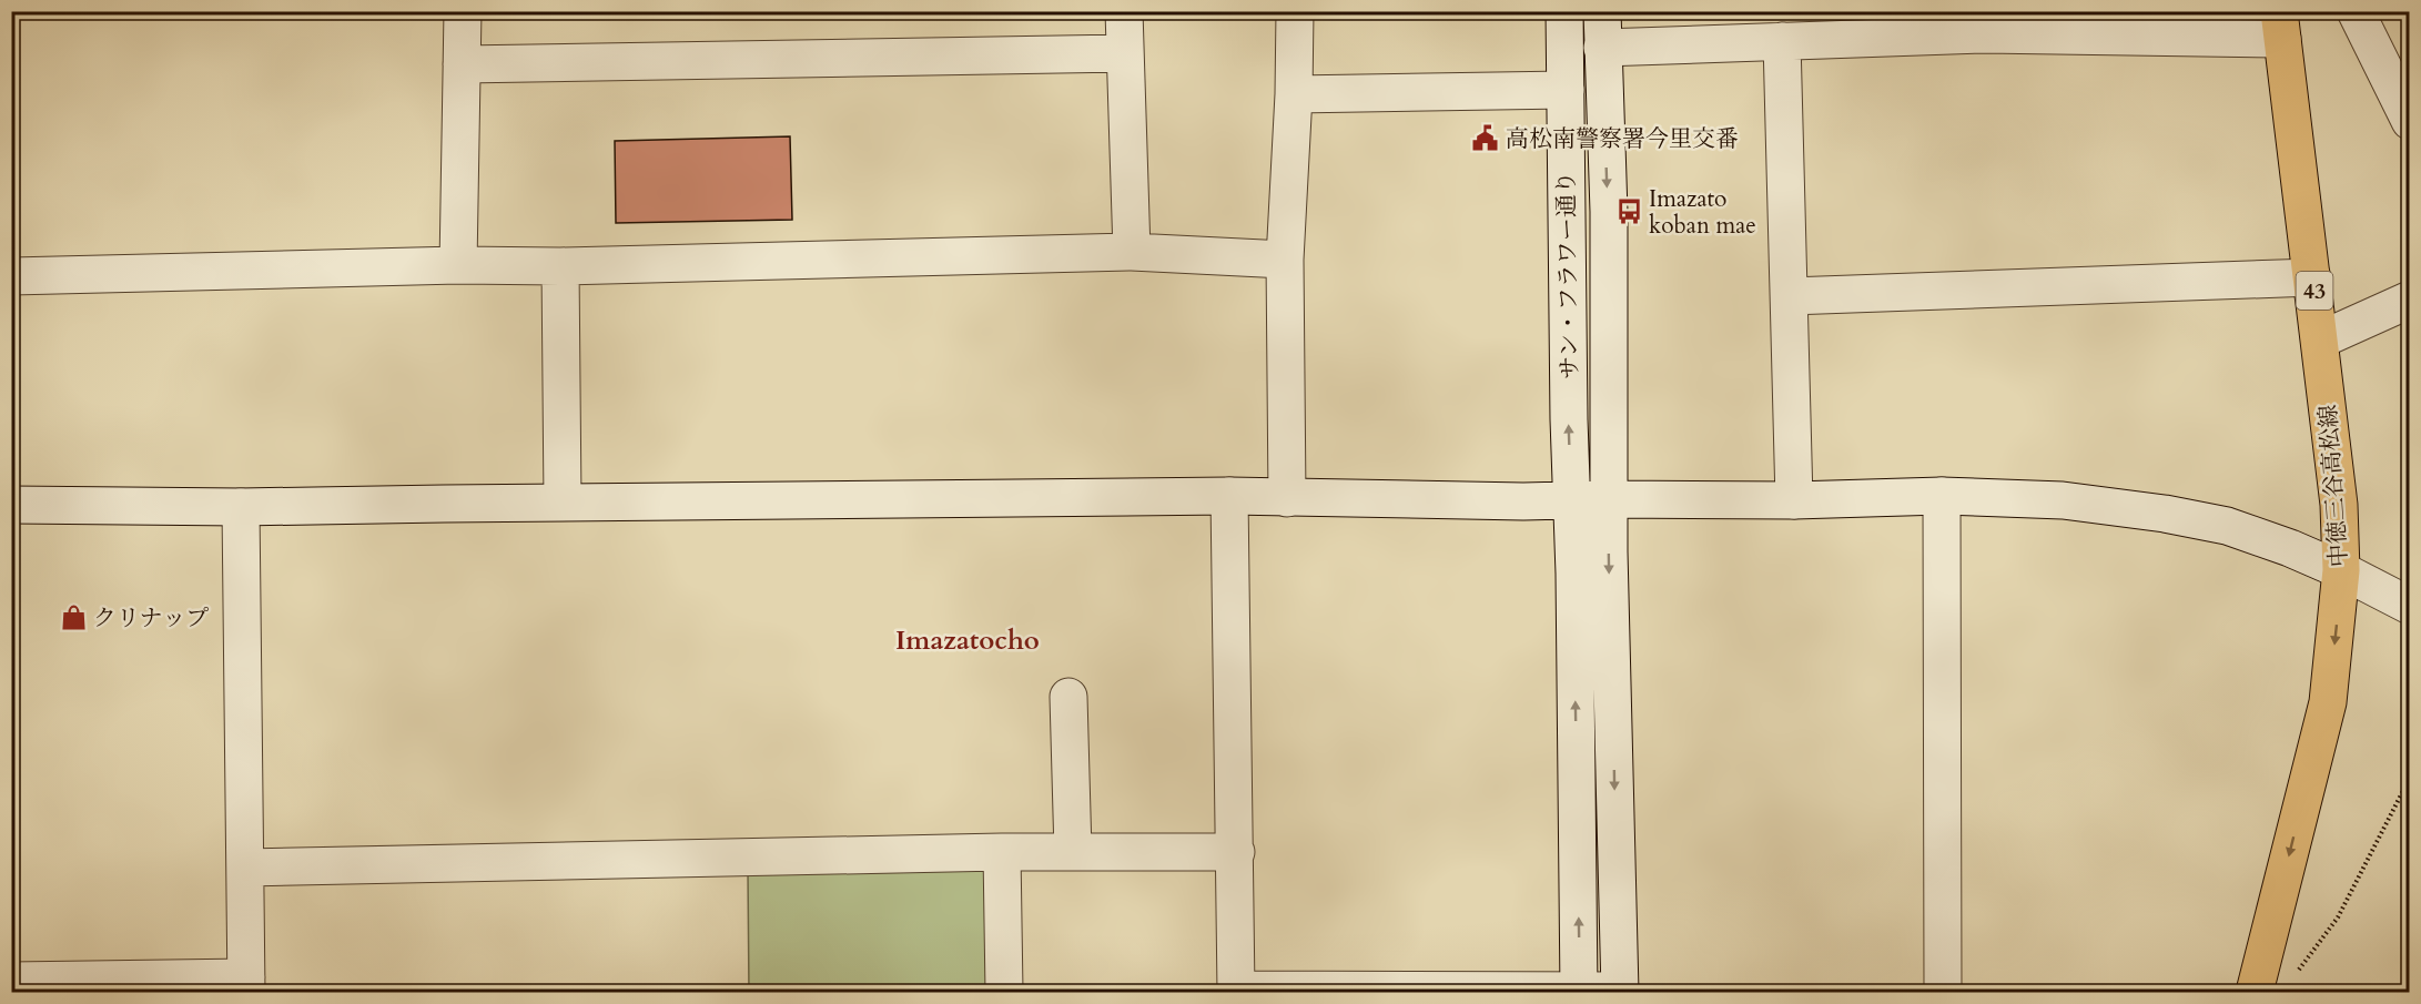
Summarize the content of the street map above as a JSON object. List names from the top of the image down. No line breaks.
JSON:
{"streets":{"main road":["43","中徳三谷高松線"],"street":["サン・フラワー通り"]},"one_way":["中徳三谷高松線"],"districts":["Imazatocho"],"places":{"public building":["高松南警察署今里交番"],"bus stop":["Imazato koban mae"],"shop":["クリナップ"]}}
